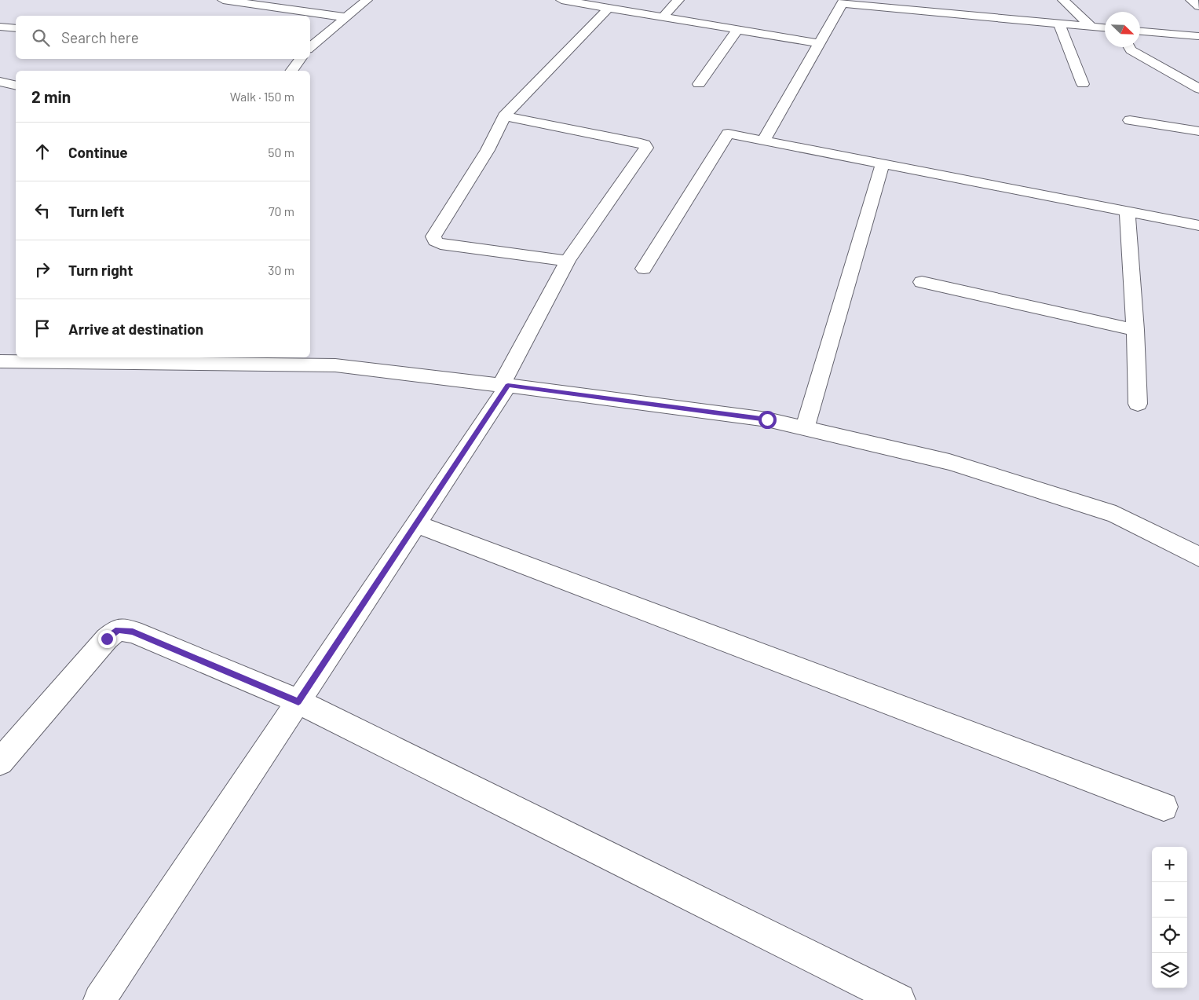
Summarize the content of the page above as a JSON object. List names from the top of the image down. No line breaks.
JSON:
{"north":"bottom right","page":{"search":"Search here","heading":["2 min","Walk · 150 m"],"list":[["Continue","50 m"],["Turn left","70 m"],["Turn right","30 m"],"Arrive at destination"],"map_buttons":["+","−"]}}
